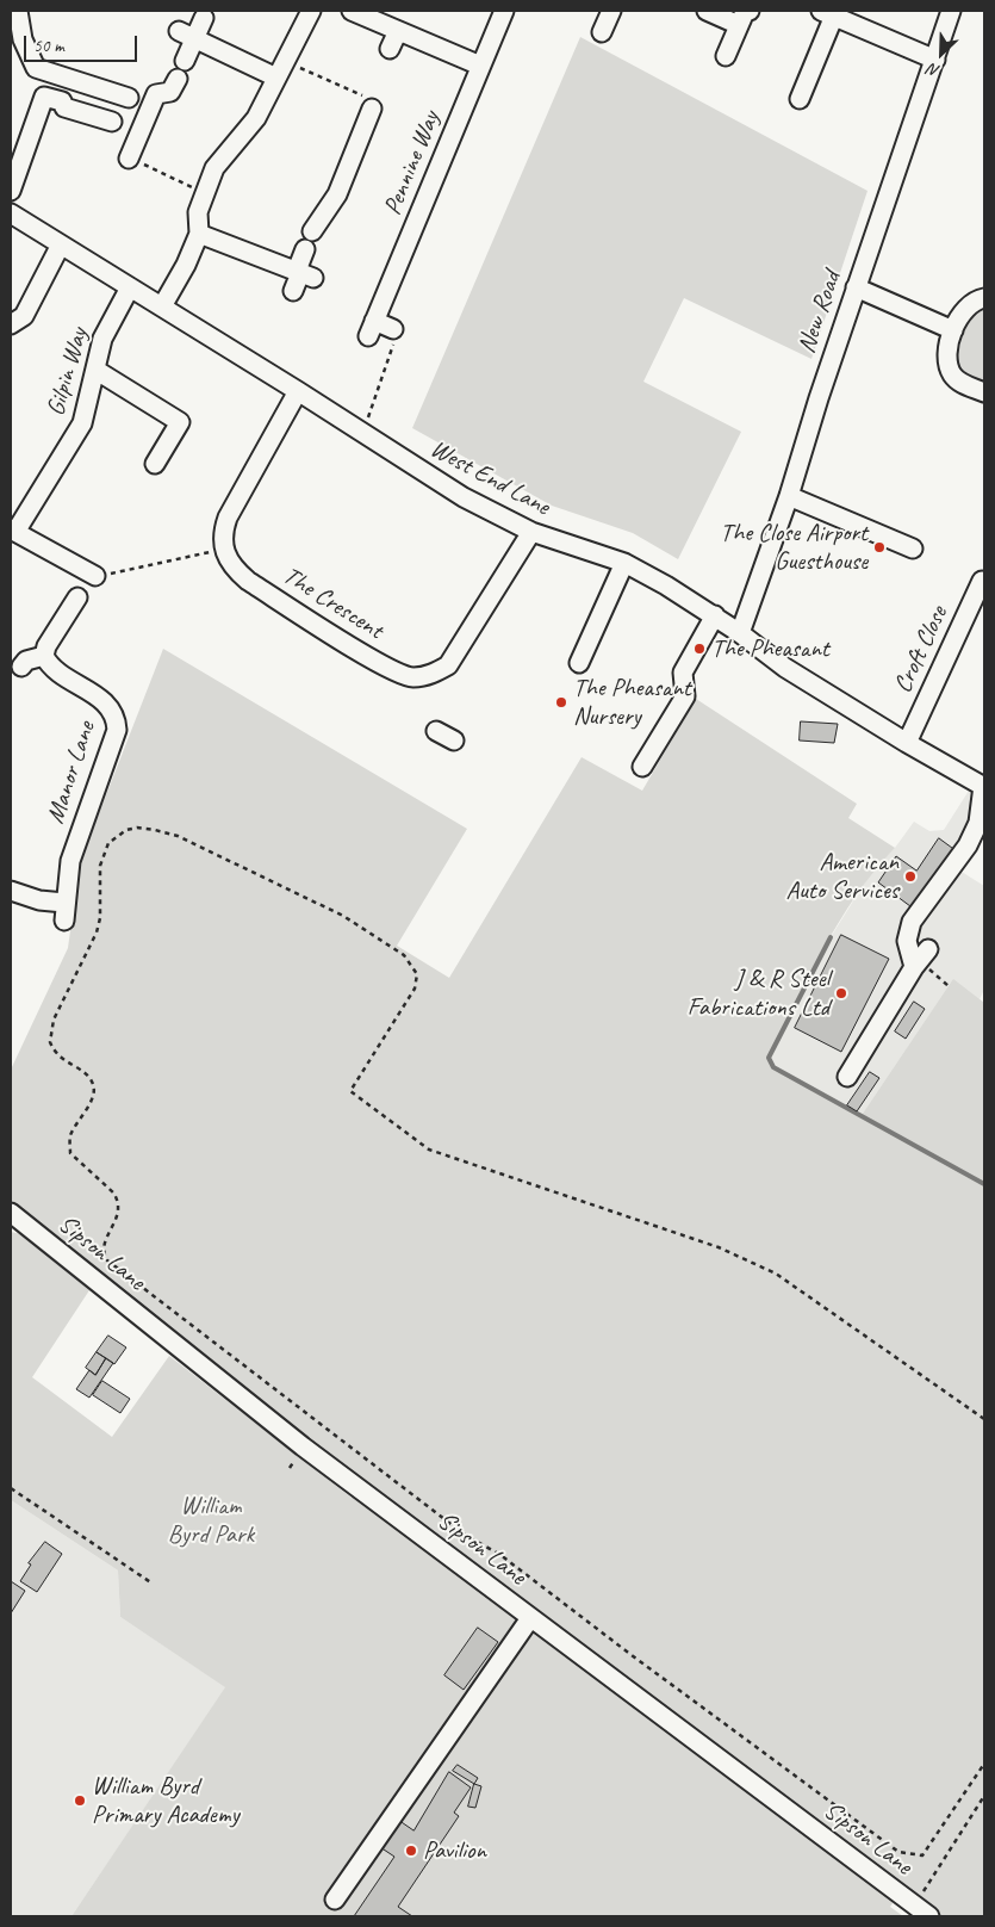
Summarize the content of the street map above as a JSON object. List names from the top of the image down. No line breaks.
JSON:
{"streets":{"street":["Pennine Way","New Road","Gilpin Way","West End Lane","The Crescent","Croft Close","Manor Lane","Sipson Lane"]},"crossings":[["New Road","West End Lane"],["Gilpin Way","West End Lane"],["West End Lane","The Crescent"],["West End Lane","Croft Close"]],"parks":["William Byrd Park"],"places":["The Close Airport Guesthouse","The Pheasant","The Pheasant Nursery","American Auto Services","J & R Steel Fabrications Ltd","William Byrd Primary Academy","Pavilion"],"scale_bar":"50 m","north":"bottom left"}
